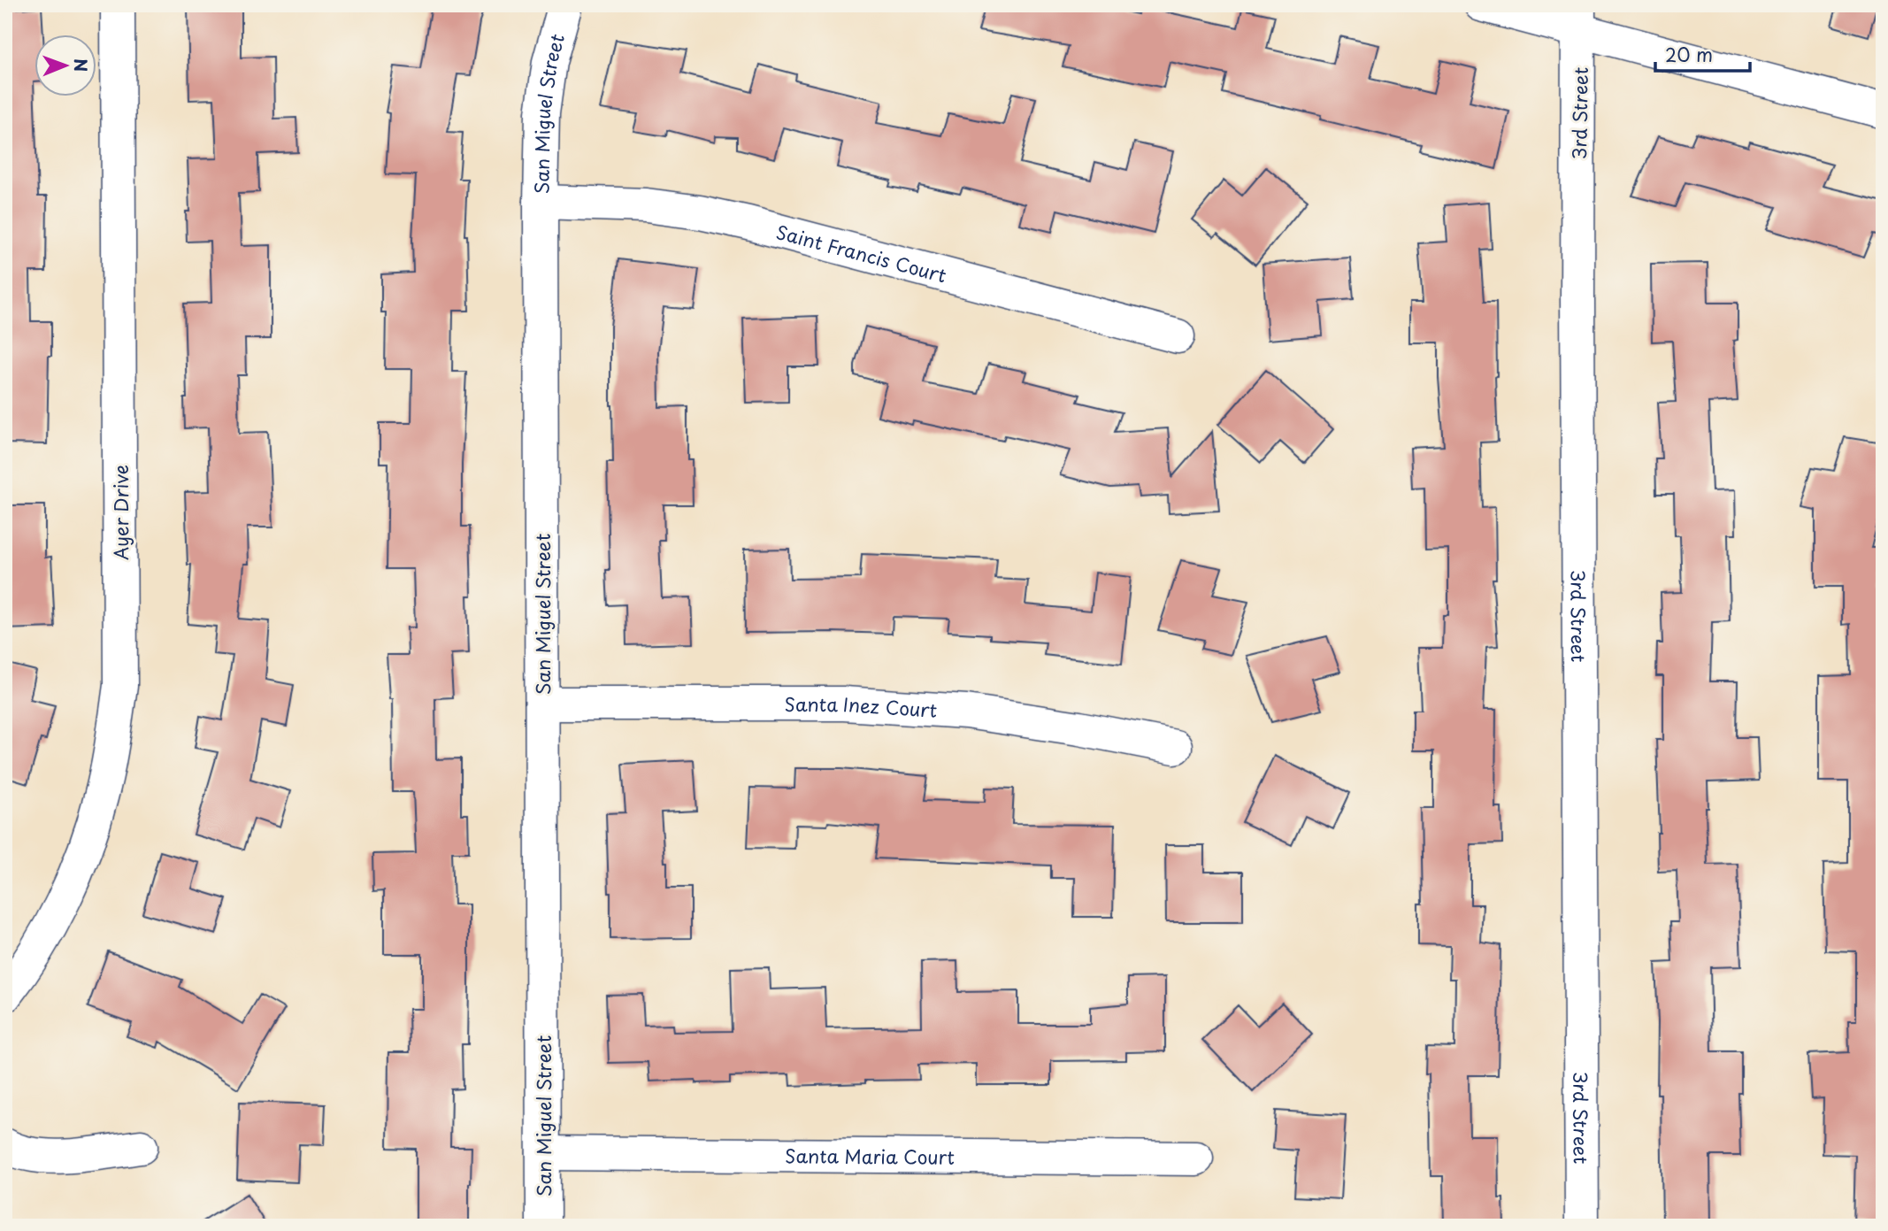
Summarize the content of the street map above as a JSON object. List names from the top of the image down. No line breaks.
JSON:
{"streets":{"street":["San Miguel Street","3rd Street","Saint Francis Court","Ayer Drive","Santa Inez Court","Santa Maria Court"]},"crossings":[["San Miguel Street","Saint Francis Court"],["San Miguel Street","Santa Inez Court"],["San Miguel Street","Santa Maria Court"]],"scale_bar":"20 m","north":"right"}
